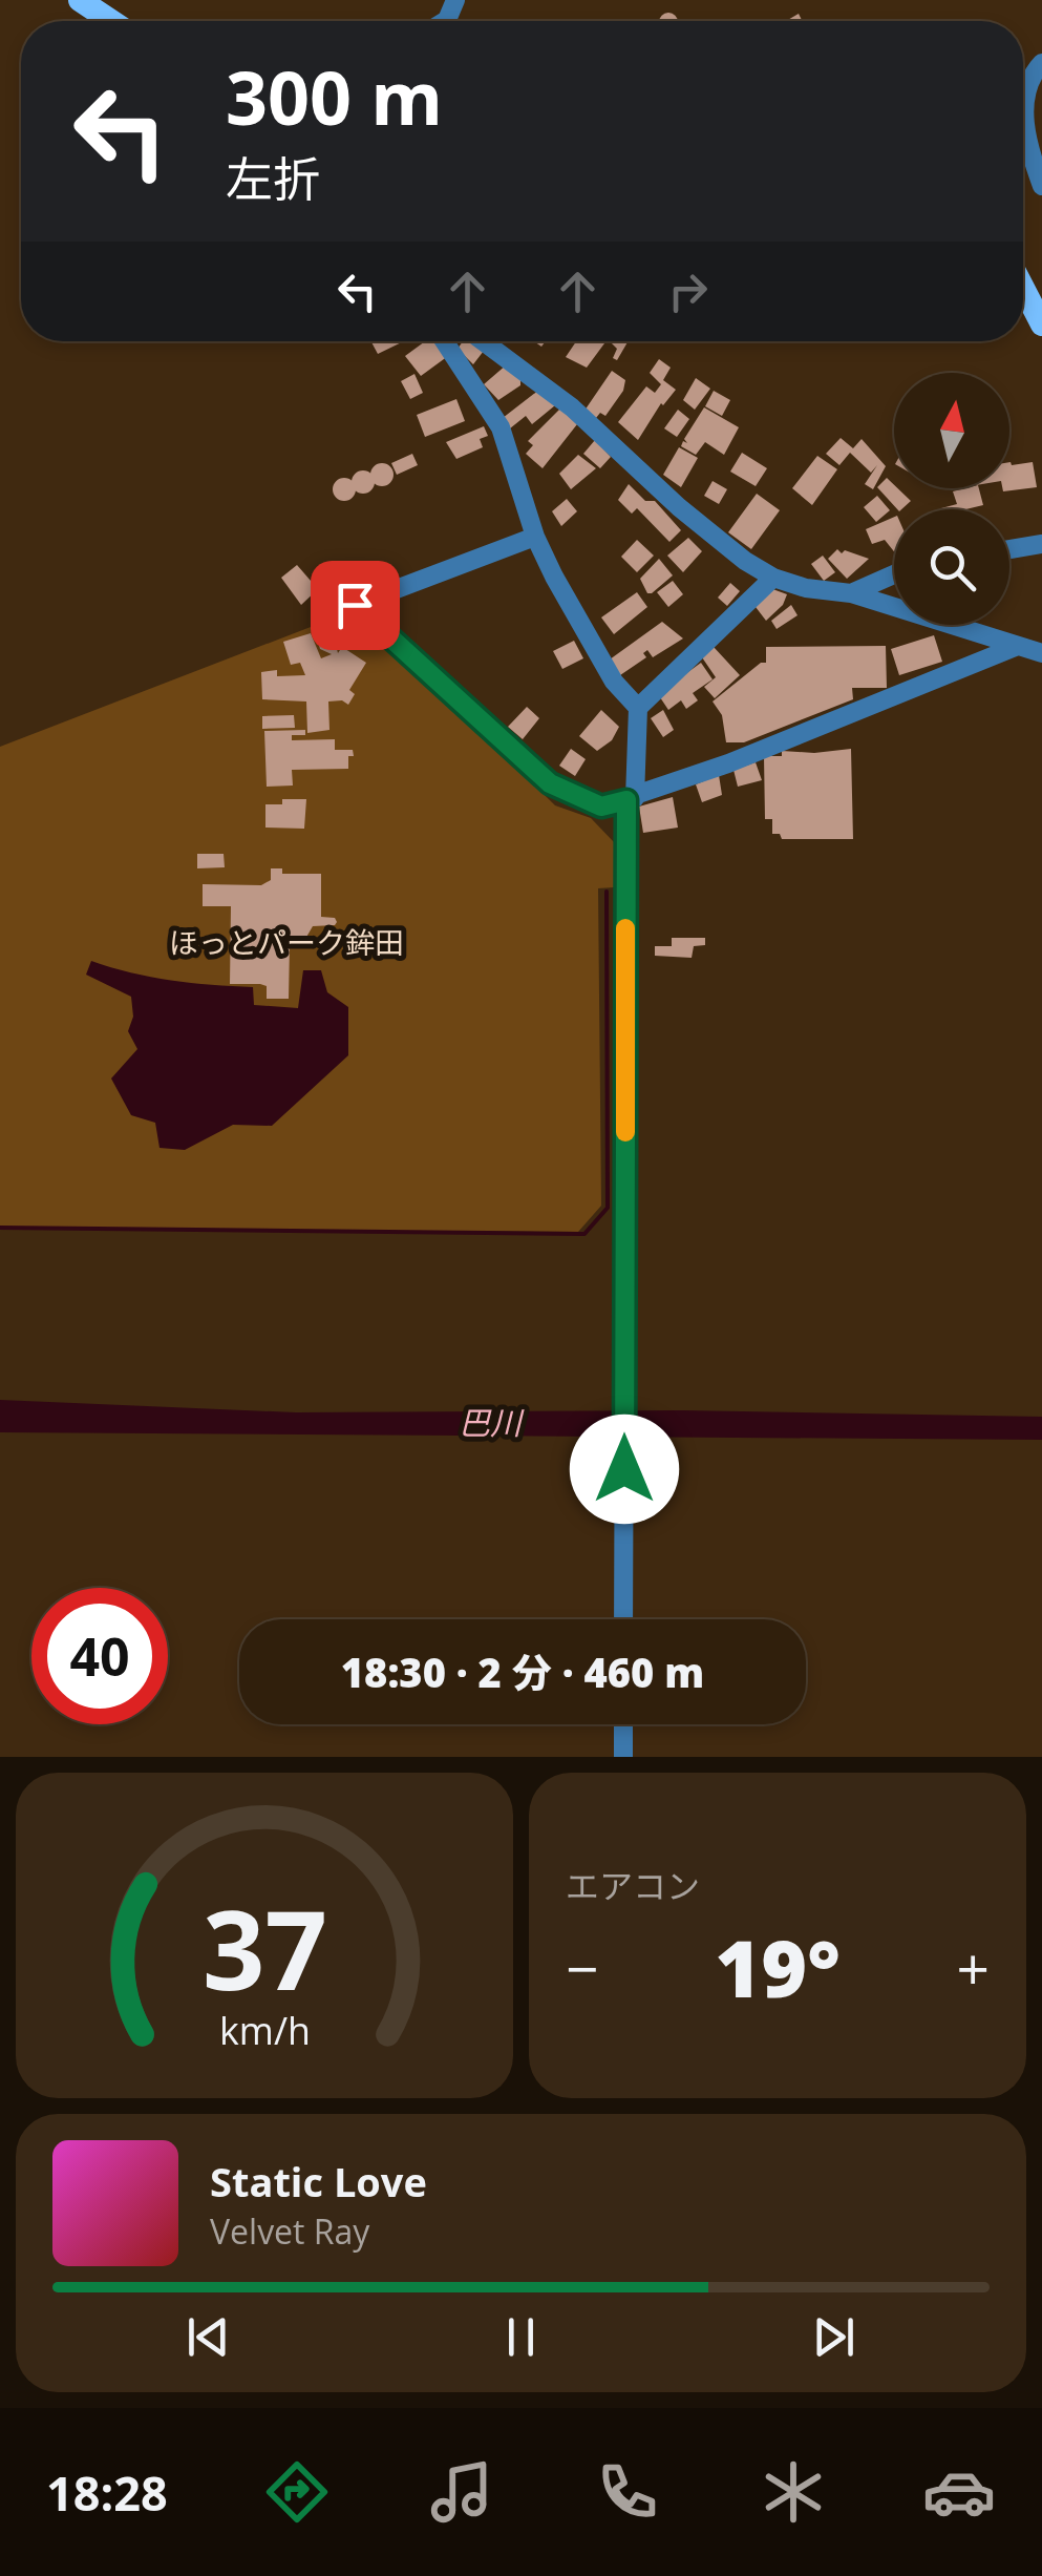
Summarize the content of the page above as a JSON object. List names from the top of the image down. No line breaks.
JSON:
{"water":["巴川"],"parks":["ほっとパーク鉾田"],"north":"top","page":{"turn":["300 m","左折"],"limit":"40","trip":"18:30 · 2 分 · 460 m","tile":"エアコン","heat":["−","19°","+"],"song":["Static Love","Velvet Ray"],"tabs":"18:28","gauge":["37","km/h"]}}
